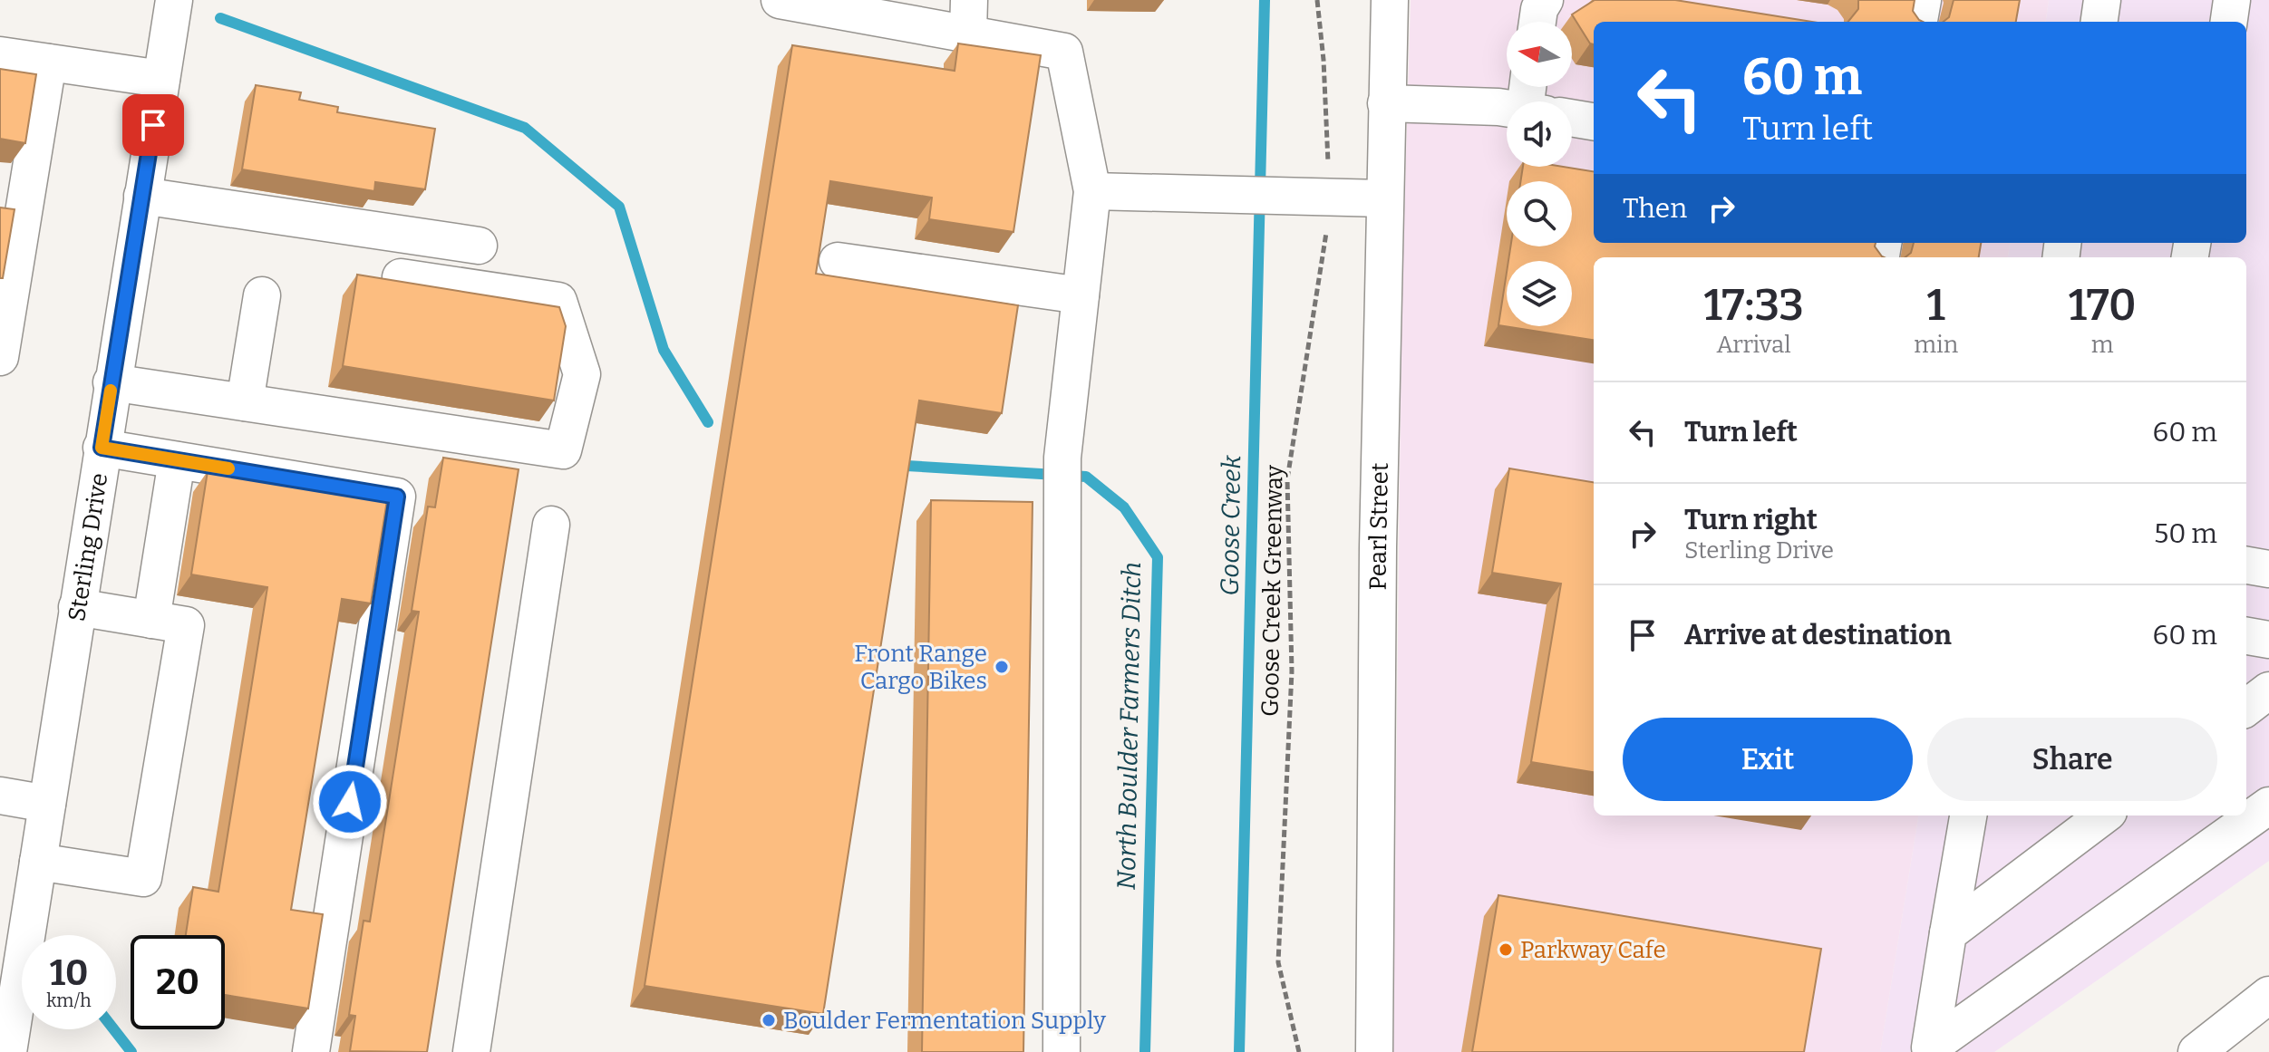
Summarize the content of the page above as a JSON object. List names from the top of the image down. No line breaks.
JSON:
{"streets":{"street":["Pearl Street","Sterling Drive"],"path":["Goose Creek Greenway"]},"water":["Goose Creek","North Boulder Farmers Ditch"],"places":["Front Range Cargo Bikes","Parkway Cafe","Boulder Fermentation Supply"],"north":"left","page":{"turn":["60 m","Turn left"],"then":"Then","eta":["17:33","Arrival","1","min","170","m"],"list":[{"name":"Turn left","value":"60 m"},{"name":"Turn right","note":"Sterling Drive","value":"50 m"},{"name":"Arrive at destination","value":"60 m"}],"buttons":["Exit","Share"],"speed":"10 km/h","limit":"20"}}
